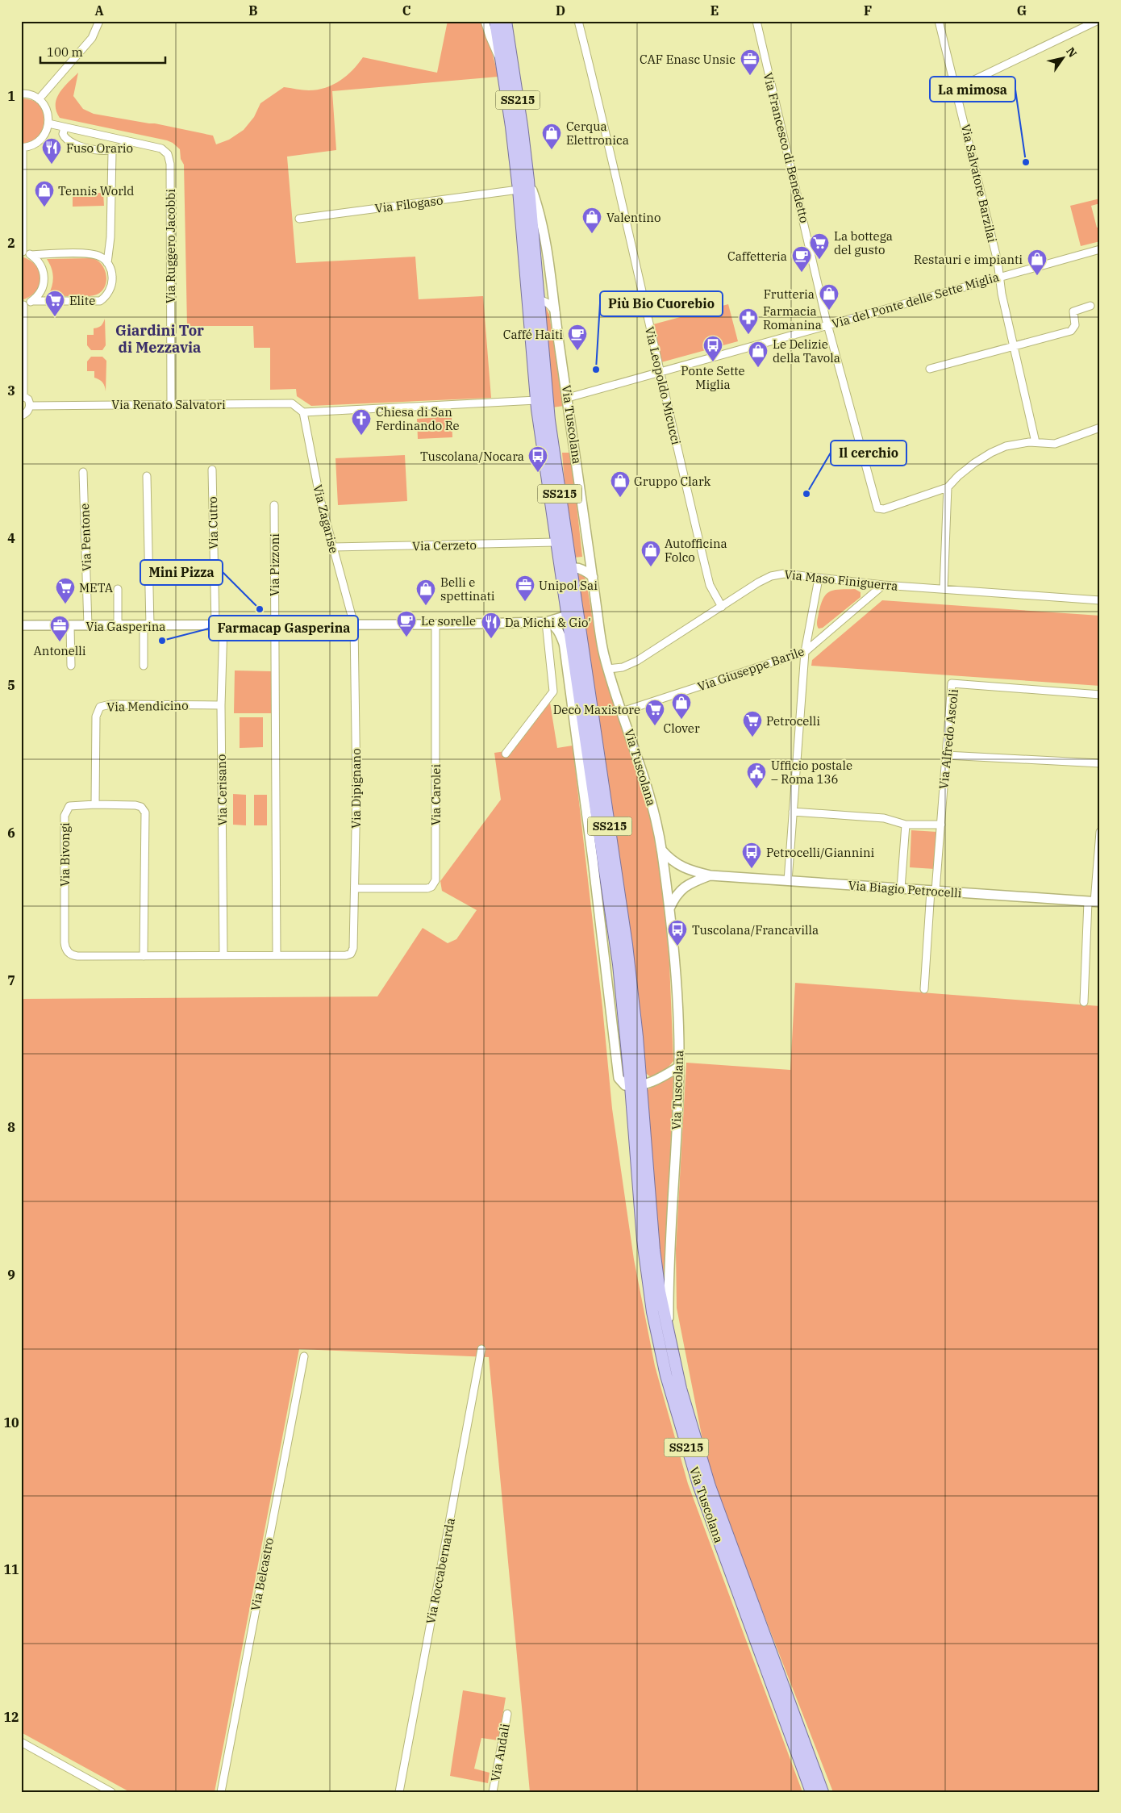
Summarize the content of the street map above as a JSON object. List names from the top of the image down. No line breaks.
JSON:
{"streets":{"main road":["SS215","Via Tuscolana"],"street":["Via Francesco di Benedetto","Via Salvatore Barzilai","Via Filogaso","Via Ruggero Jacobbi","Via del Ponte delle Sette Miglia","Via Leopoldo Micucci","Via Renato Salvatori","Via Zagarise","Via Cutro","Via Pentone","Via Cerzeto","Via Pizzoni","Via Maso Finiguerra","Via Gasperina","Via Giuseppe Barile","Via Mendicino","Via Alfredo Ascoli","Via Dipignano","Via Cerisano","Via Carolei","Via Bivongi","Via Biagio Petrocelli","Via Roccabernarda","Via Belcastro","Via Andali"]},"crossings":[["Via Francesco di Benedetto","Via del Ponte delle Sette Miglia"],["Via Salvatore Barzilai","Via del Ponte delle Sette Miglia"],["Via Filogaso","Via Tuscolana"],["Via Ruggero Jacobbi","Via Renato Salvatori"],["Via del Ponte delle Sette Miglia","Via Leopoldo Micucci"],["Via del Ponte delle Sette Miglia","Via Tuscolana"],["Via Leopoldo Micucci","Via Maso Finiguerra"],["Via Renato Salvatori","Via Zagarise"],["Via Tuscolana","Via Cerzeto"],["Via Tuscolana","Via Maso Finiguerra"],["Via Tuscolana","Via Gasperina"],["Via Tuscolana","Via Giuseppe Barile"],["Via Tuscolana","Via Biagio Petrocelli"],["Via Zagarise","Via Cerzeto"],["Via Zagarise","Via Gasperina"],["Via Zagarise","Via Dipignano"],["Via Cutro","Via Gasperina"],["Via Cutro","Via Cerisano"],["Via Pentone","Via Gasperina"],["Via Pizzoni","Via Gasperina"],["Via Maso Finiguerra","Via Giuseppe Barile"],["Via Gasperina","Via Dipignano"],["Via Gasperina","Via Cerisano"],["Via Gasperina","Via Carolei"],["Via Mendicino","Via Cerisano"],["Via Mendicino","Via Bivongi"],["Via Alfredo Ascoli","Via Biagio Petrocelli"],["Via Dipignano","Via Carolei"],["Via Dipignano","Via Bivongi"],["Via Cerisano","Via Bivongi"]],"districts":["Giardini Tor di Mezzavia"],"places":{"office":["CAF Enasc Unsic","Unipol Sai","Antonelli"],"shop":["Cerqua Elettronica","Tennis World","Valentino","Restauri e impianti","Frutteria","Le Delizie della Tavola","Gruppo Clark","Autofficina Folco","Belli e spettinati","Clover"],"other":["La mimosa","Più Bio Cuorebio","Il cerchio","Mini Pizza","Farmacap Gasperina"],"restaurant":["Fuso Orario","Da Michi & Gio'"],"supermarket":["La bottega del gusto","Elite","META","Decò Maxistore","Petrocelli"],"cafe":["Caffetteria","Caffé Haiti","Le sorelle"],"pharmacy":["Farmacia Romanina"],"bus stop":["Ponte Sette Miglia","Tuscolana/Nocara","Petrocelli/Giannini","Tuscolana/Francavilla"],"church":["Chiesa di San Ferdinando Re"],"public building":["Ufficio postale – Roma 136"]},"scale_bar":"100 m","north":"top right","grid":{"columns":["A","B","C","D","E","F","G"],"rows":["1","2","3","4","5","6","7","8","9","10","11","12"]}}
